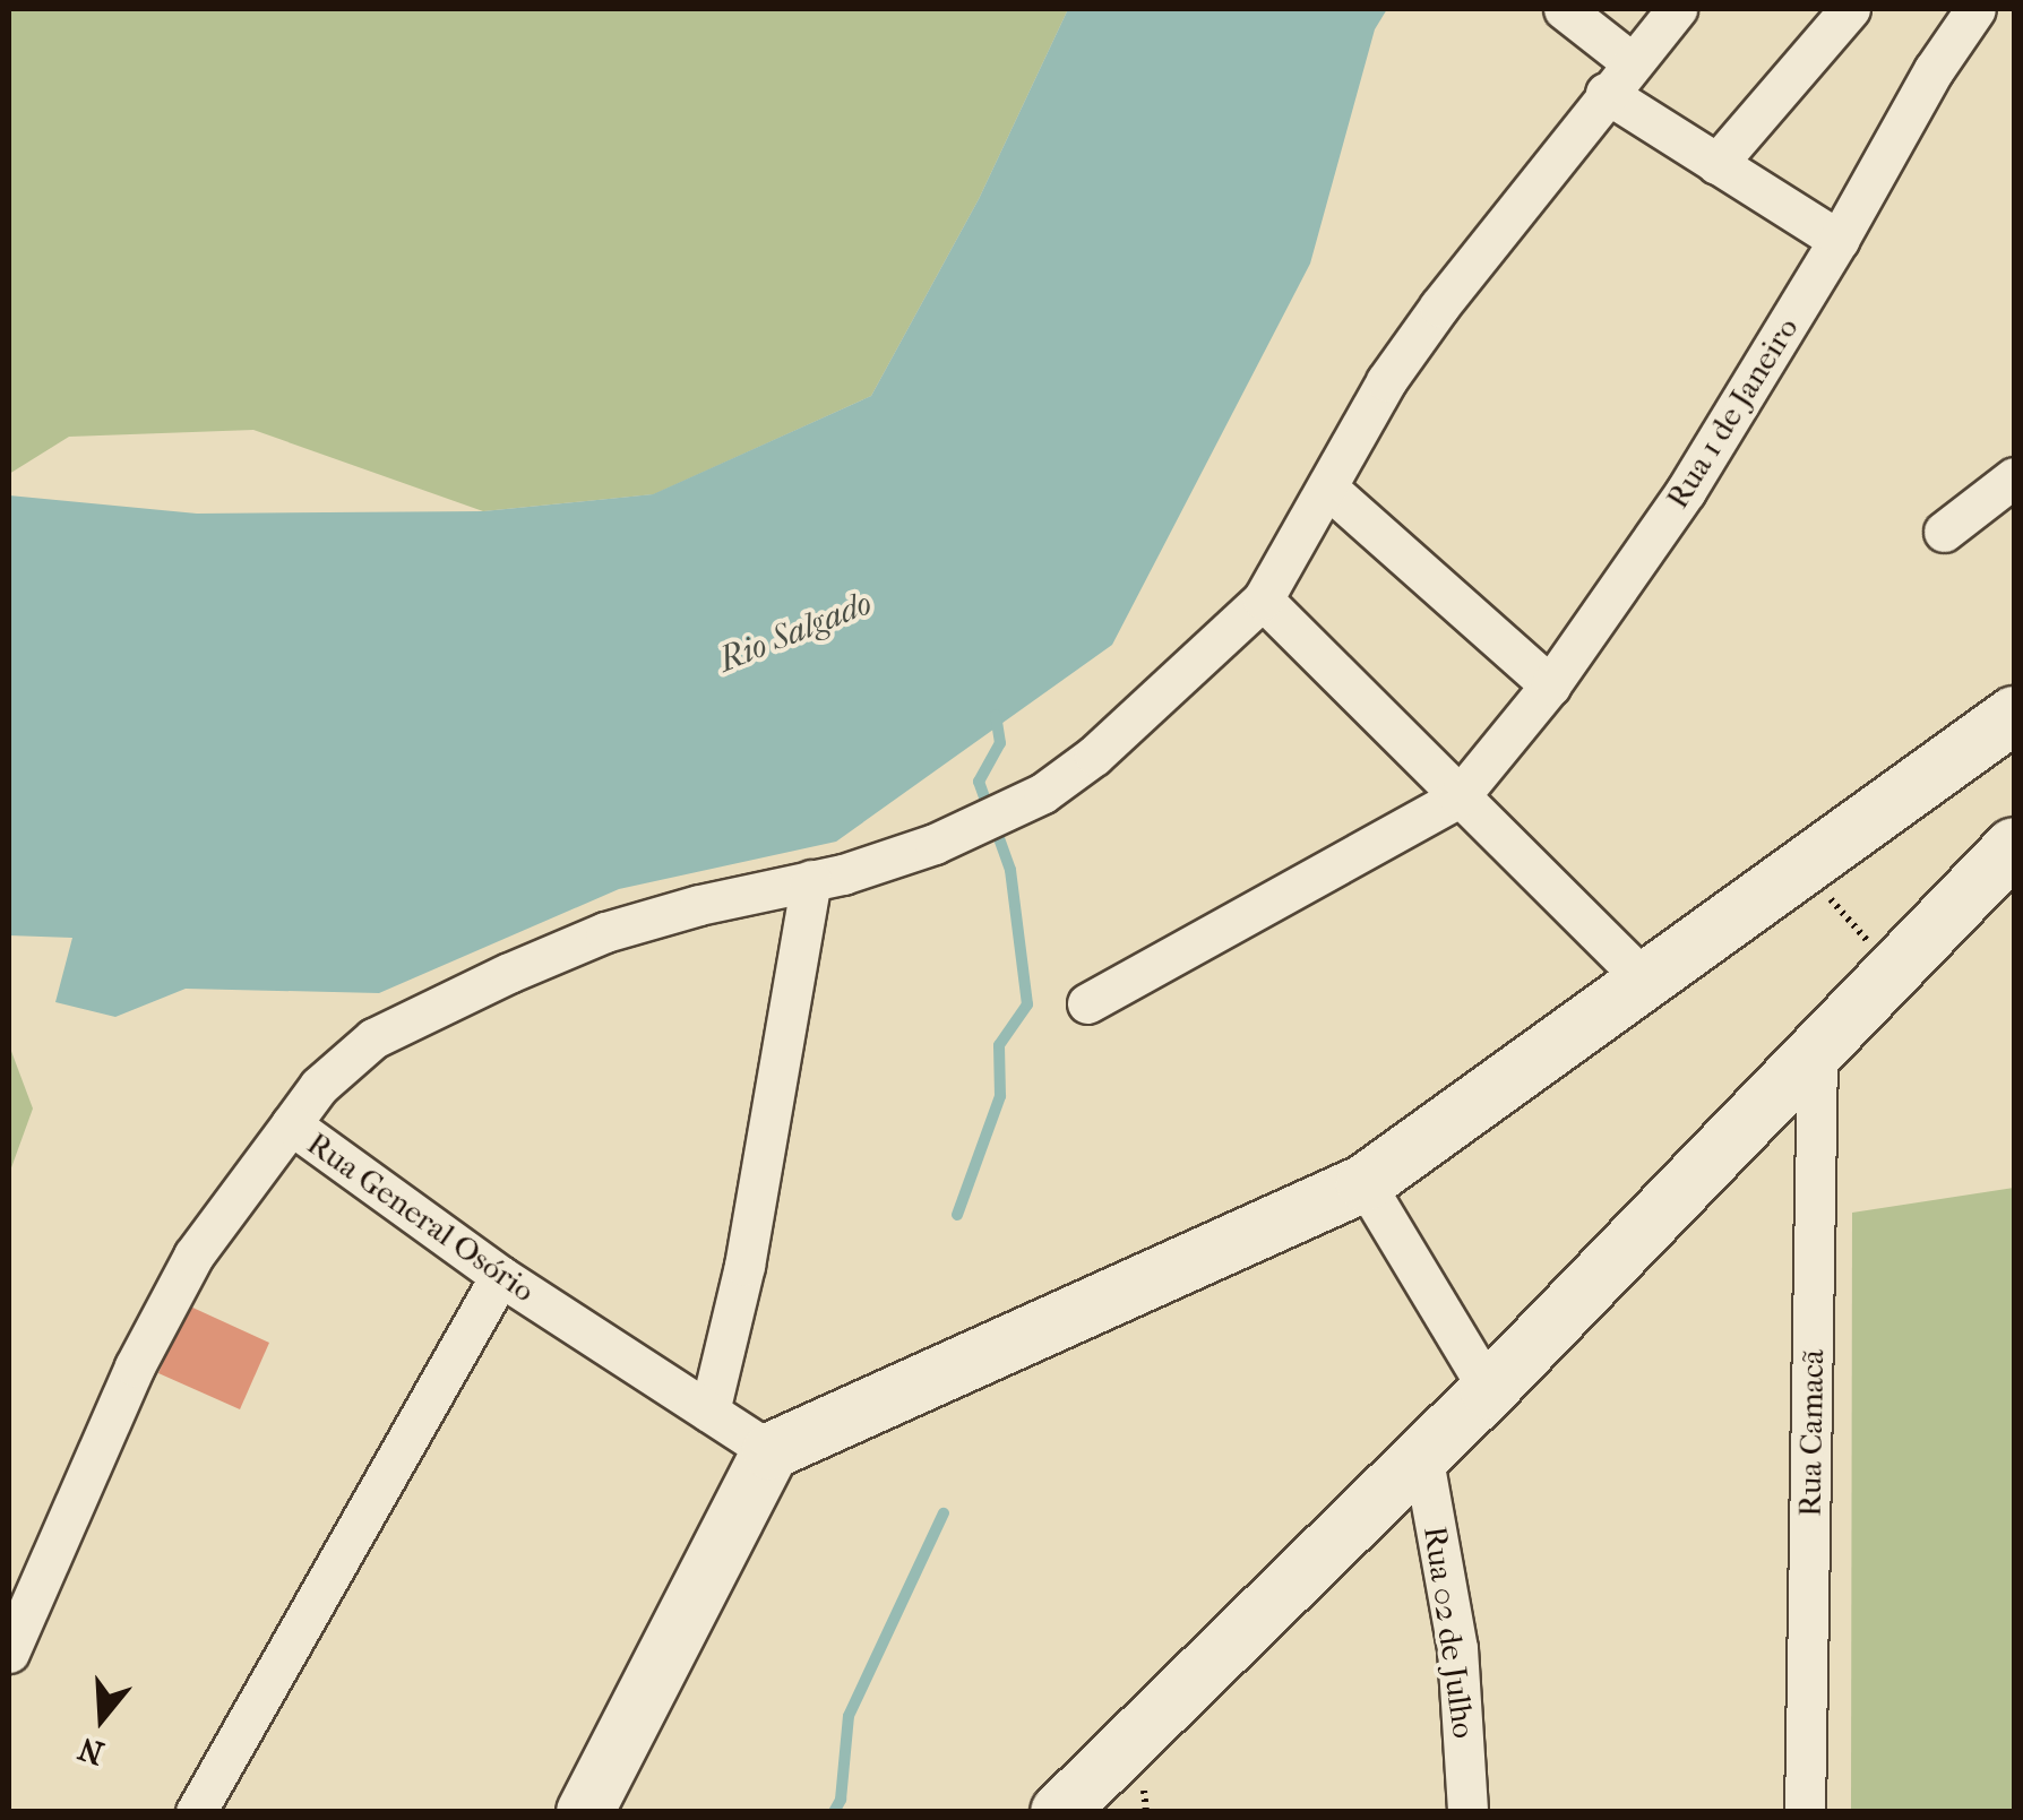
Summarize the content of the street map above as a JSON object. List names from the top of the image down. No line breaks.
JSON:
{"streets":{"street":["Rua 1 de Janeiro","Rua General Osório","Rua Camacã","Rua 02 de Julho"]},"water":["Rio Salgado"],"north":"bottom"}
